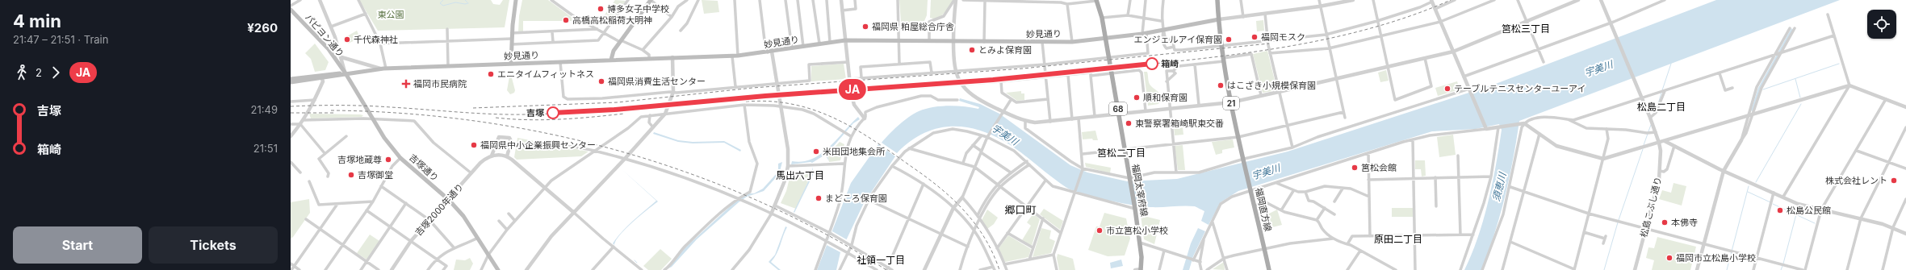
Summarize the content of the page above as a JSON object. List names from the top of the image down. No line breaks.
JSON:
{"streets":{"main road":["妙見通り","パピヨン通り","21","68","吉塚通り","福岡太宰府線","福岡直方線"],"street":["松島こぶし通り","吉塚2000年通り"]},"crossings":[["妙見通り","パピヨン通り"],["妙見通り","吉塚通り"],["妙見通り","福岡太宰府線"],["妙見通り","福岡直方線"],["パピヨン通り","吉塚通り"],["吉塚通り","吉塚2000年通り"]],"districts":["筥松三丁目","松島二丁目","筥松二丁目","馬出六丁目","郷口町","原田二丁目","社領一丁目"],"water":["宇美川","須恵川"],"parks":["東公園"],"places":{"other":["博多女子中学校","高橋高松稲荷大明神","福岡県 粕屋総合庁舎","福岡モスク","千代森神社","エンジェルアイ保育園","とみよ保育園","箱崎","エニタイムフィットネス","福岡県消費生活センター","はこざき小規模保育園","テーブルテニスセンターユーアイ","順和保育園","吉塚","東警察署箱崎駅東交番","福岡県中小企業振興センター","米田団地集会所","吉塚地蔵尊","筥松会館","吉塚御堂","株式会社レント","まどころ保育園","松島公民館","本佛寺","市立筥松小学校","福岡市立松島小学校"],"health":["福岡市民病院"]},"page":{"heading":["4 min","21:47 – 21:51 · Train","¥260"],"on_map":"JA","legs":["2","JA"],"list":[{"name":"吉塚","value":"21:49"},{"name":"箱崎","value":"21:51"}],"buttons":["Start","Tickets"]}}
